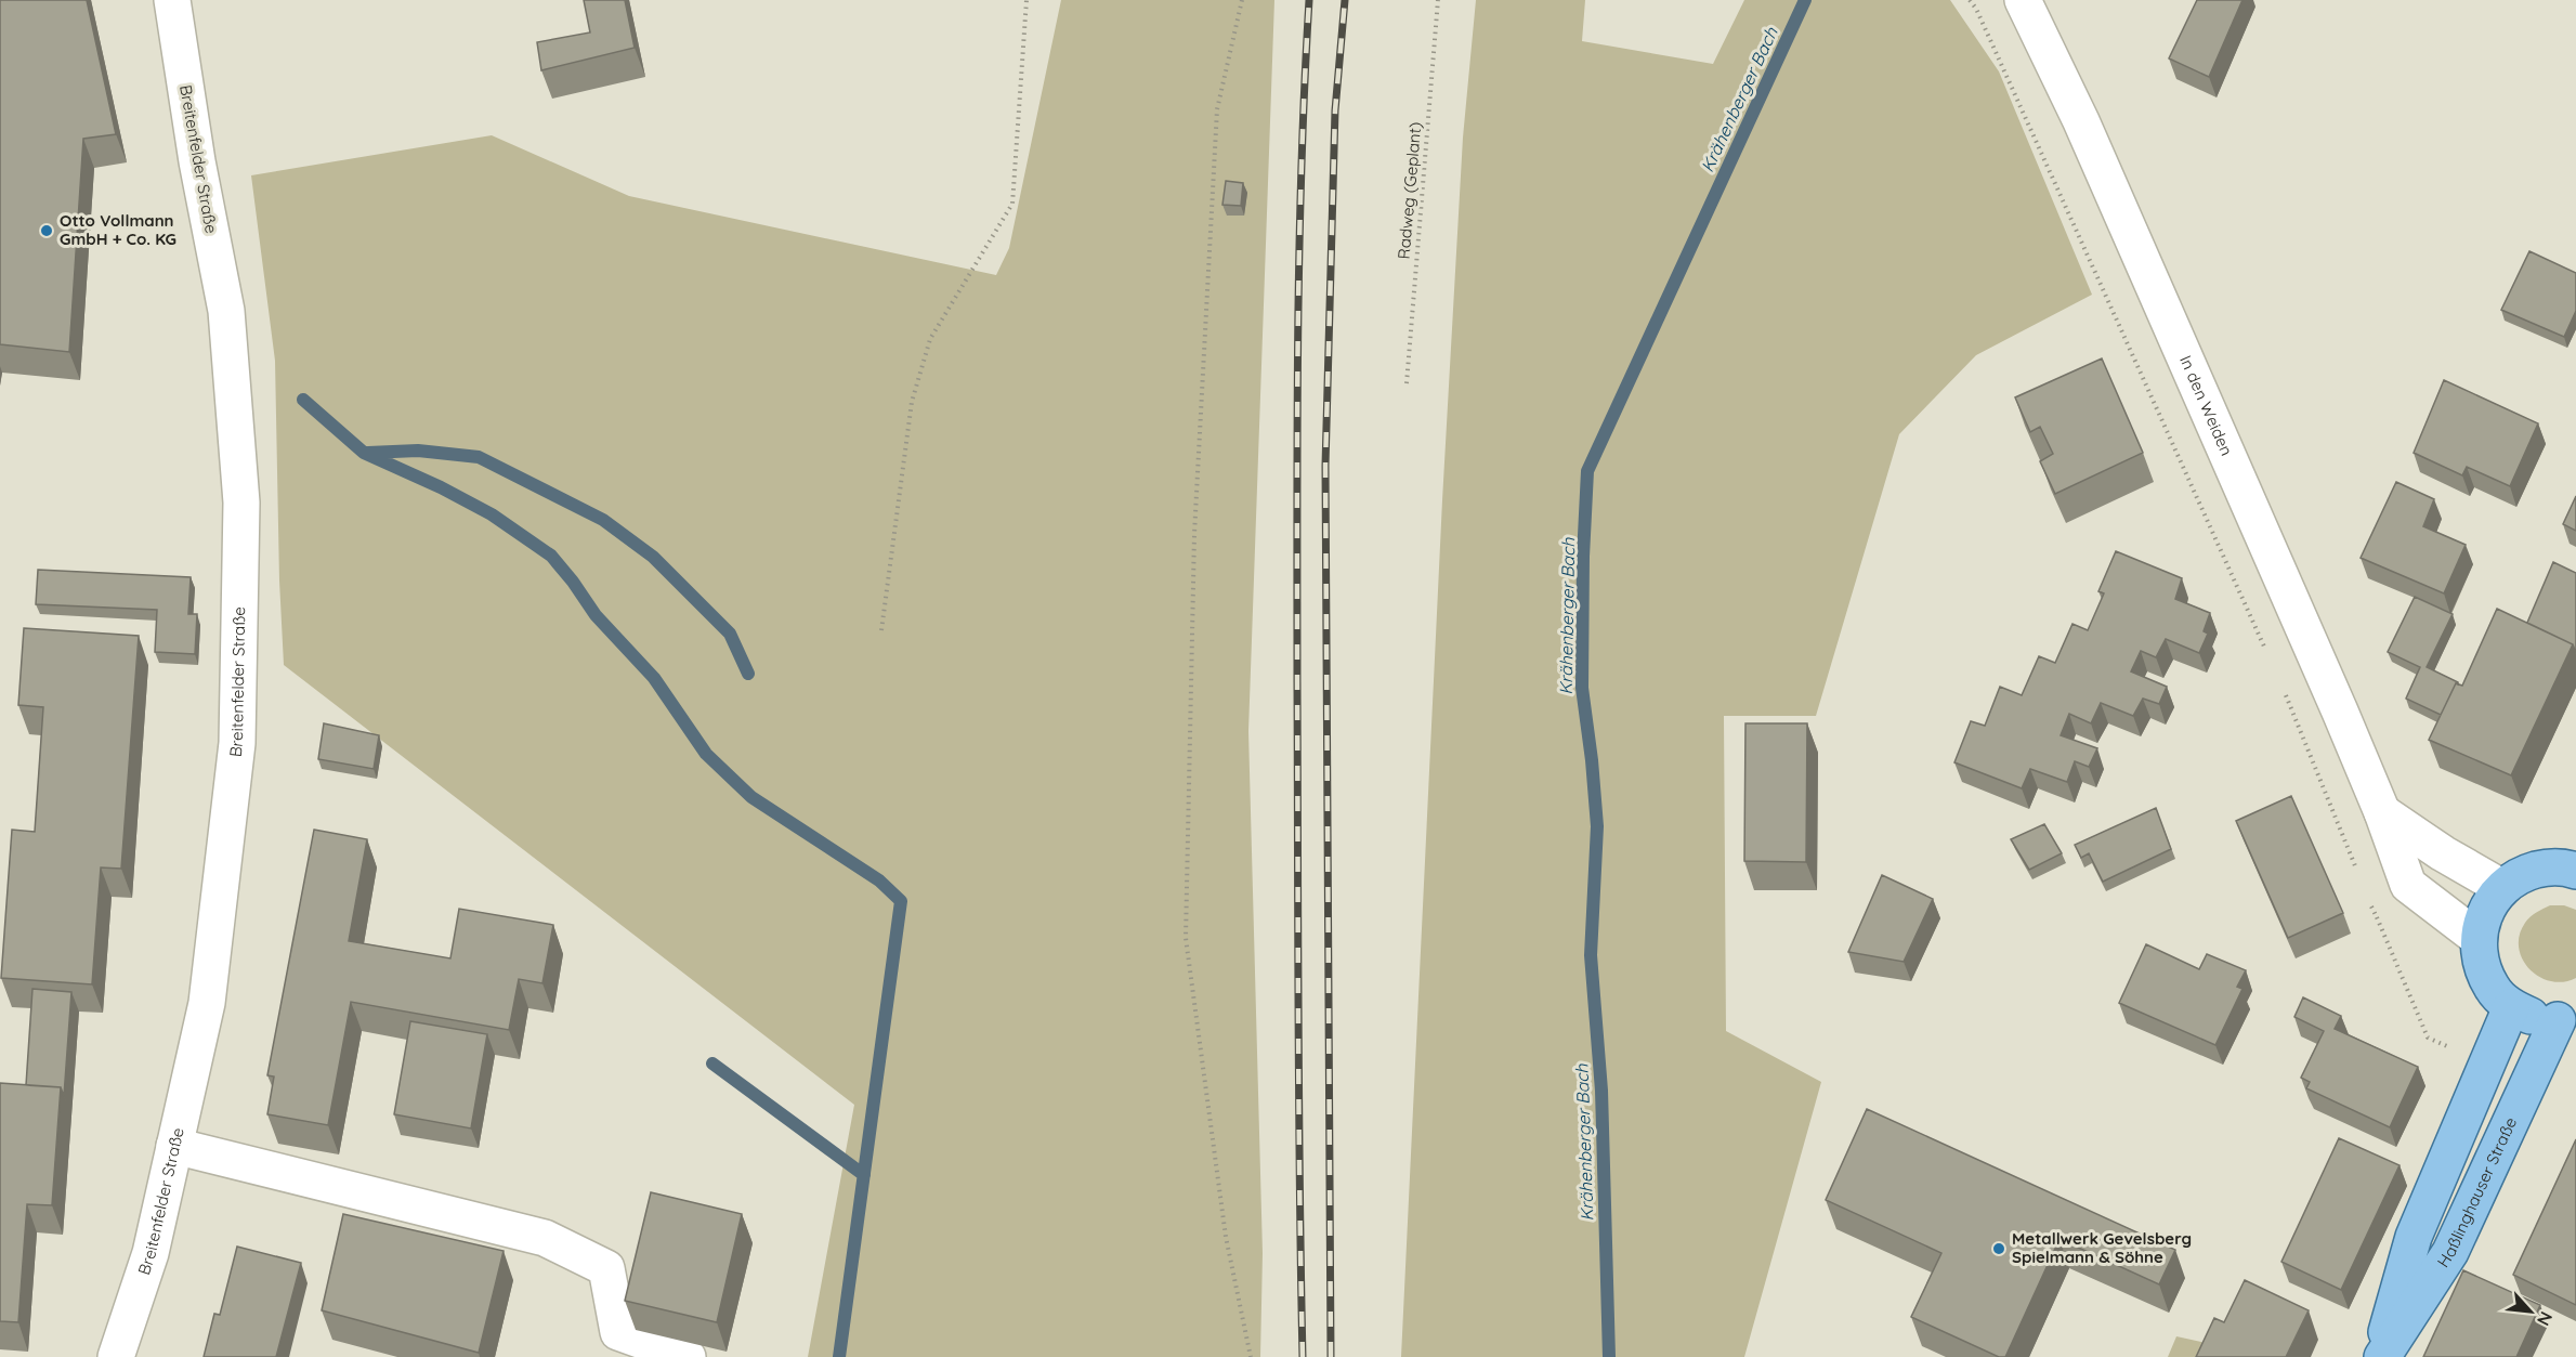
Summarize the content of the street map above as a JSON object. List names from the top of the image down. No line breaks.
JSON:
{"streets":{"main road":["Haßlinghauser Straße"],"street":["Breitenfelder Straße","In den Weiden"],"path":["Radweg (Geplant)"]},"water":["Krähenberger Bach"],"places":["Otto Vollmann GmbH + Co. KG","Metallwerk Gevelsberg Spielmann & Söhne"],"north":"bottom right"}
